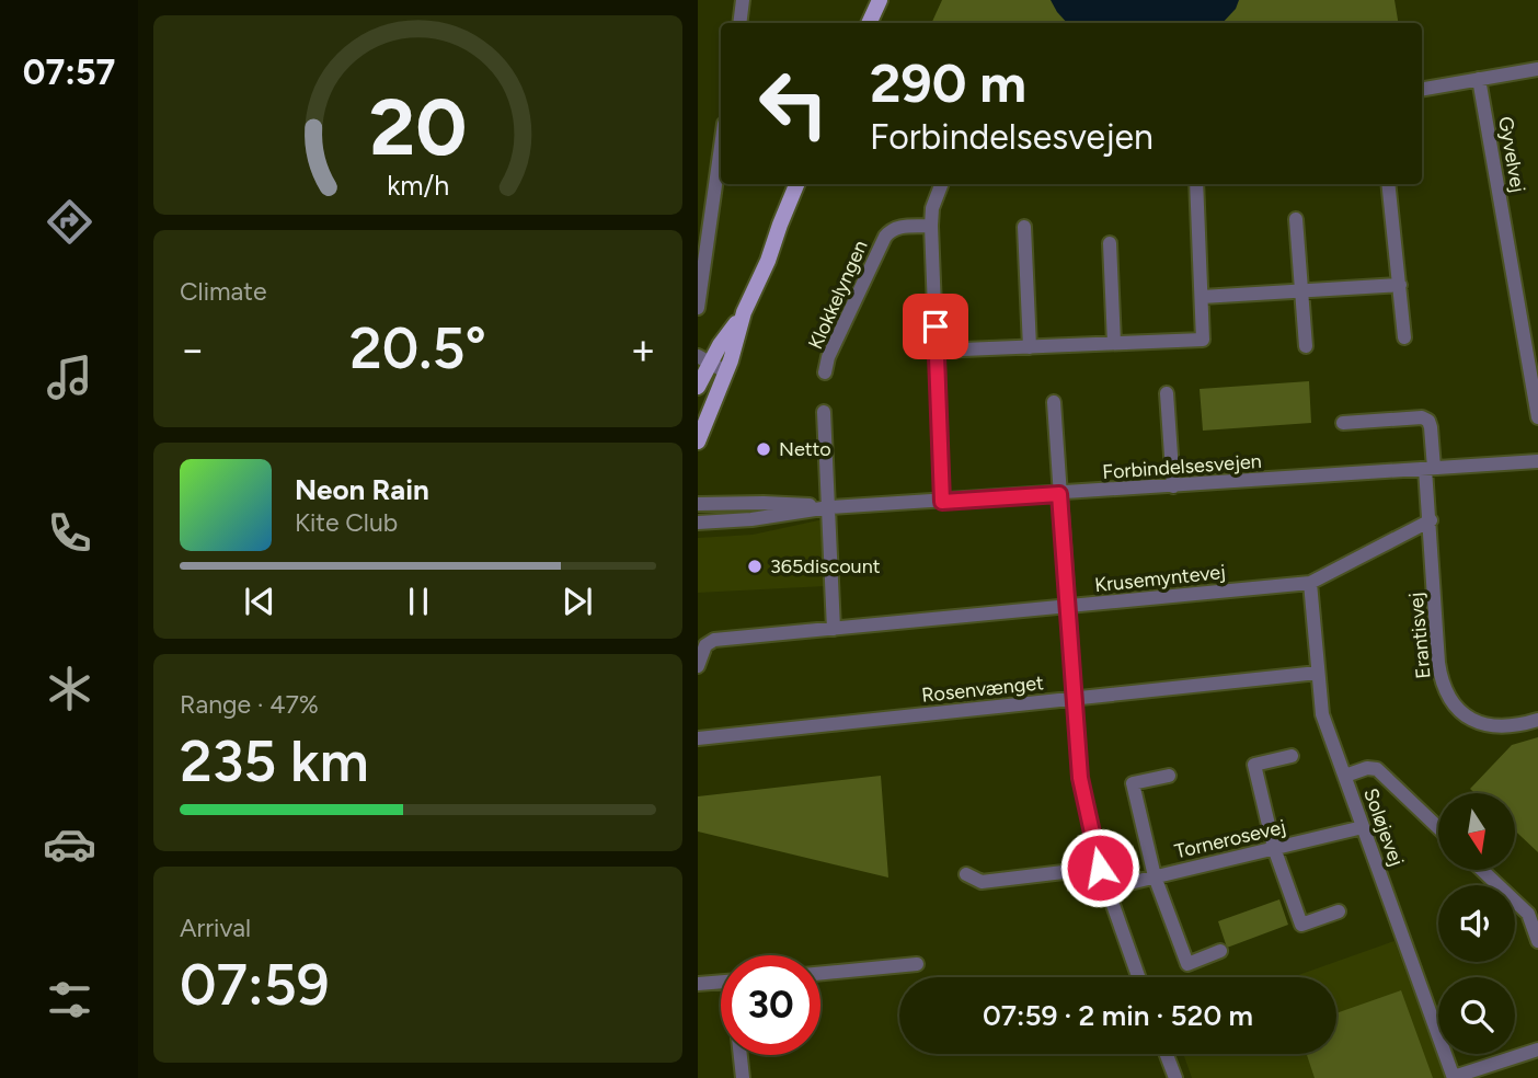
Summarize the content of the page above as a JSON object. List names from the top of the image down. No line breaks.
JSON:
{"streets":{"street":["Gyvelvej","Klokkelyngen","Forbindelsesvejen","Krusemyntevej","Erantisvej","Rosenvænget","Soløjevej","Tornerosevej"]},"crossings":[["Forbindelsesvejen","Erantisvej"],["Krusemyntevej","Erantisvej"],["Krusemyntevej","Soløjevej"],["Rosenvænget","Soløjevej"],["Soløjevej","Tornerosevej"]],"places":["Netto","365discount"],"north":"bottom","page":{"tabs":"07:57","turn":["290 m","Forbindelsesvejen"],"tile":["Climate",["Range · 47%","235 km"],["Arrival","07:59"]],"heat":["−","20.5°","+"],"song":["Neon Rain","Kite Club"],"limit":"30","trip":"07:59 · 2 min · 520 m","gauge":["20","km/h"]}}
